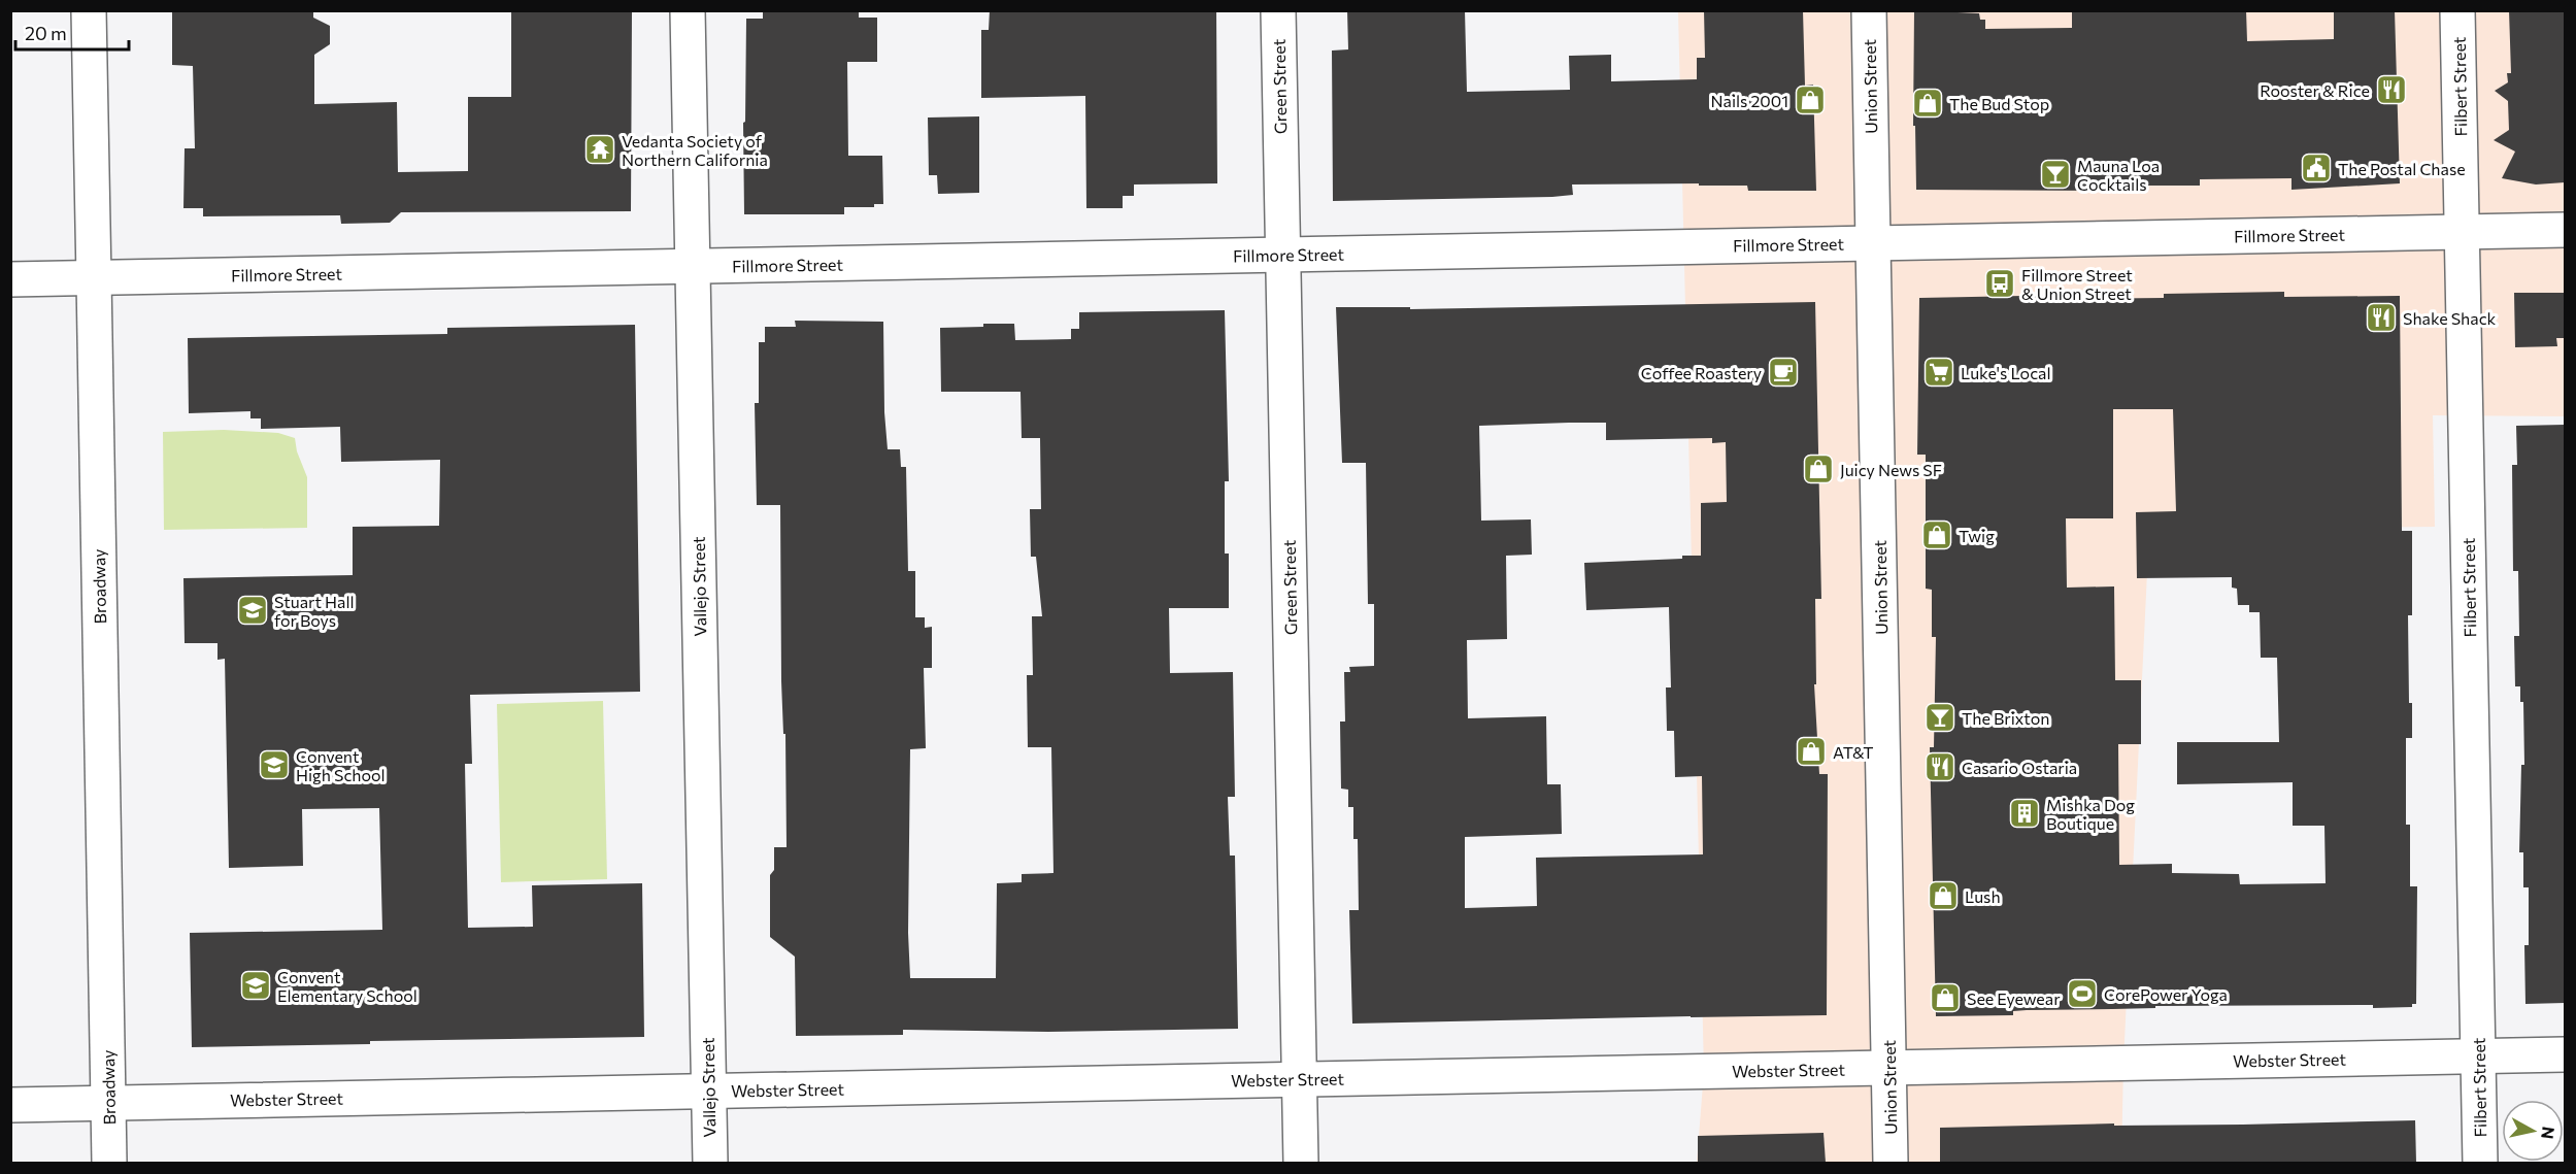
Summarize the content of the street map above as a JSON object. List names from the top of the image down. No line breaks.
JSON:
{"streets":{"street":["Green Street","Union Street","Filbert Street","Fillmore Street","Broadway","Vallejo Street","Webster Street"]},"crossings":[["Green Street","Fillmore Street"],["Green Street","Webster Street"],["Union Street","Fillmore Street"],["Union Street","Webster Street"],["Filbert Street","Fillmore Street"],["Filbert Street","Webster Street"],["Fillmore Street","Broadway"],["Fillmore Street","Vallejo Street"],["Broadway","Webster Street"],["Vallejo Street","Webster Street"]],"places":{"restaurant":["Rooster & Rice","Shake Shack","Casario Ostaria"],"shop":["Nails 2001","The Bud Stop","Juicy News SF","Twig","AT&T","Lush","See Eyewear"],"temple":["Vedanta Society of Northern California"],"public building":["The Postal Chase"],"bar":["Mauna Loa Cocktails","The Brixton"],"bus stop":["Fillmore Street & Union Street"],"cafe":["Coffee Roastery"],"supermarket":["Luke's Local"],"school or university":["Stuart Hall for Boys","Convent High School","Convent Elementary School"],"building":["Mishka Dog Boutique"],"sports":["CorePower Yoga"]},"scale_bar":"20 m","north":"right"}
